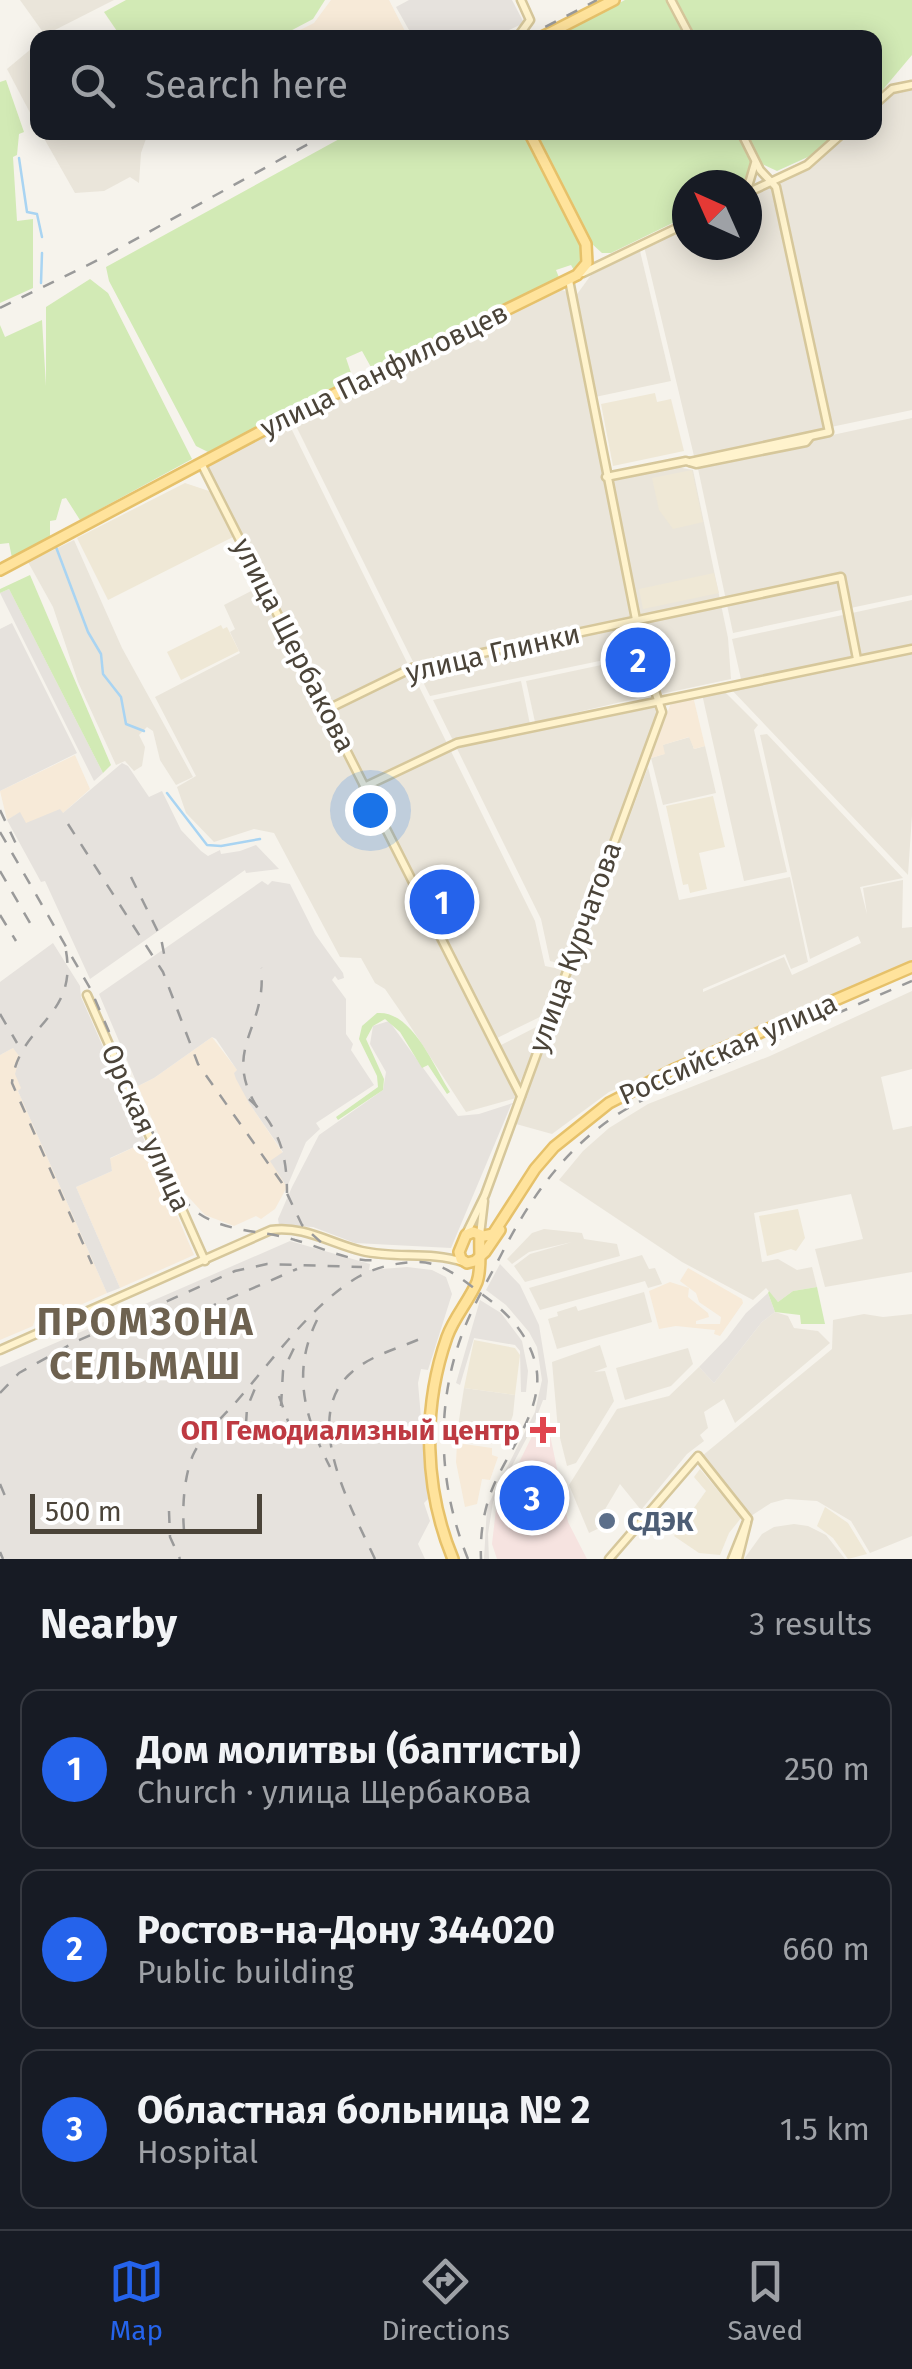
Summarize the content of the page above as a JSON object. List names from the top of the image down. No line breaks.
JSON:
{"streets":{"main road":["улица Панфиловцев","Российская улица"],"street":["улица Щербакова","улица Глинки","улица Курчатова","Орская улица"]},"crossings":[["улица Панфиловцев","улица Щербакова"],["улица Щербакова","улица Глинки"],["улица Щербакова","улица Курчатова"],["улица Курчатова","Российская улица"]],"districts":["ПРОМЗОНА СЕЛЬМАШ"],"places":{"health":["ОП Гемодиализный центр"],"other":["СДЭК"]},"scale_bar":"500 m","north":"top left","page":{"search":"Search here","pins":["2","1","3"],"scale":"500 m","heading":["Nearby","3 results"],"list":[{"mark":"1","name":"Дом молитвы (баптисты)","note":"Church · улица Щербакова","value":"250 m"},{"mark":"2","name":"Ростов-на-Дону 344020","note":"Public building","value":"660 m"},{"mark":"3","name":"Областная больница № 2","note":"Hospital","value":"1.5 km"}],"nav":["Map","Directions","Saved"]}}
